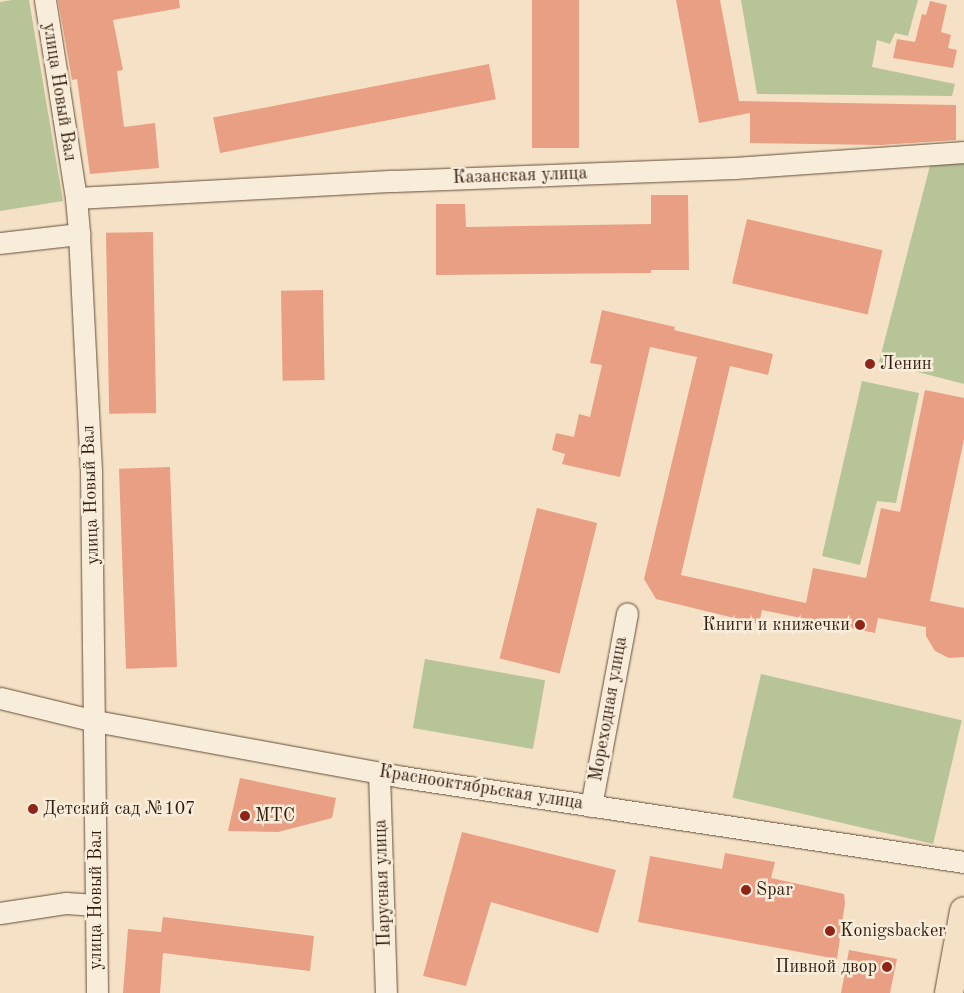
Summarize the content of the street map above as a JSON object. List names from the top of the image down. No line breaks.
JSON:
{"streets":{"street":["улица Новый Вал","Казанская улица","Мореходная улица","Краснооктябрьская улица","Парусная улица"]},"crossings":[["улица Новый Вал","Казанская улица"],["улица Новый Вал","Краснооктябрьская улица"],["Мореходная улица","Краснооктябрьская улица"],["Краснооктябрьская улица","Парусная улица"]],"places":["Ленин","Книги и книжечки","Детский сад №107","МТС","Spar","Konigsbacker","Пивной двор"]}
